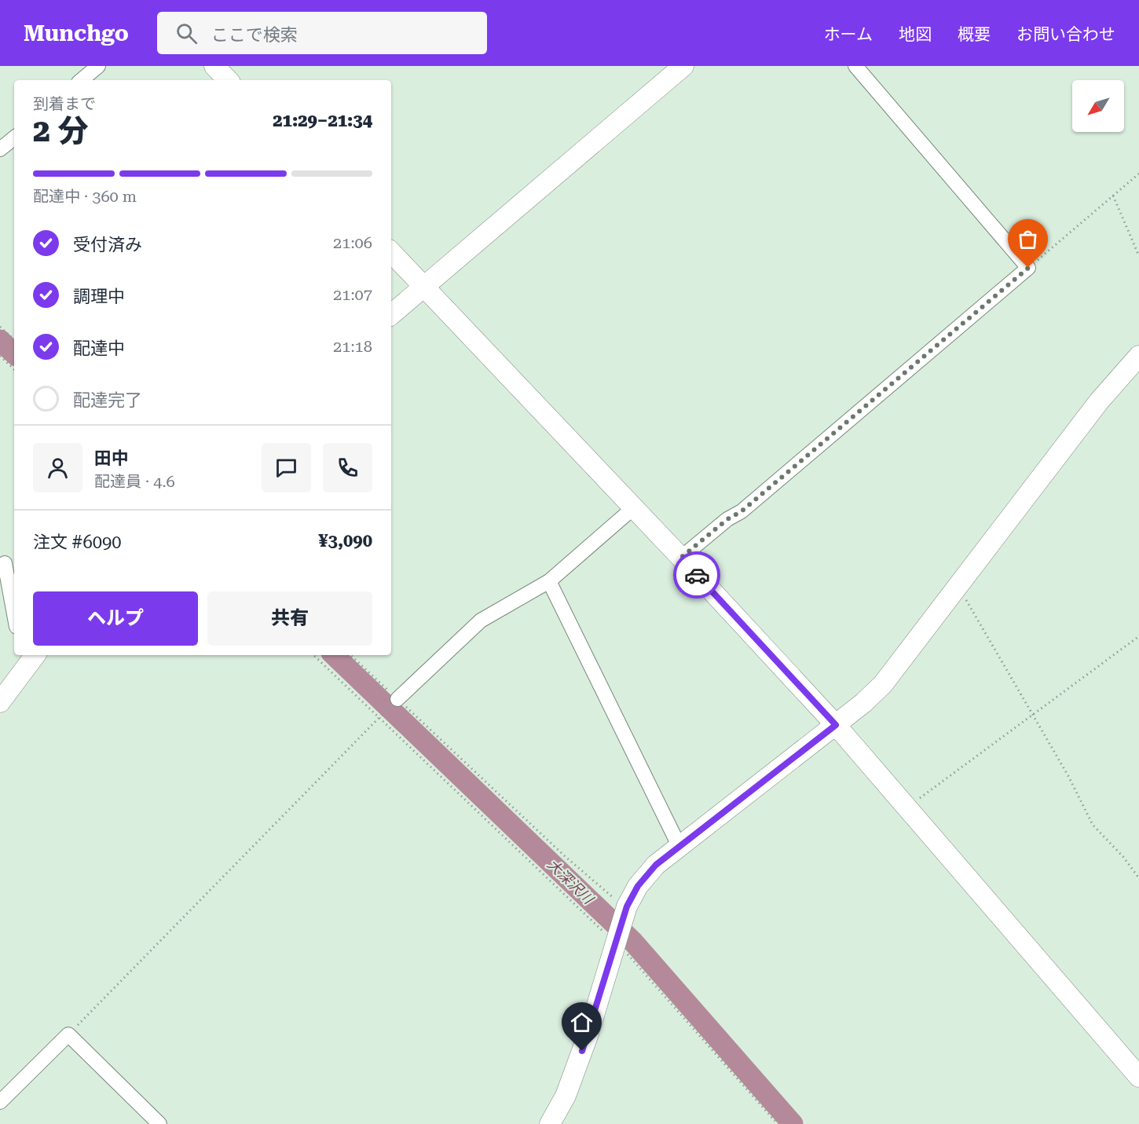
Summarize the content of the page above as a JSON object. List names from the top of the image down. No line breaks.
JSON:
{"water":["大深沢川"],"north":"bottom left","page":{"header":"Munchgo","search":"ここで検索","nav":["ホーム","地図","概要","お問い合わせ"],"heading":["2 分","到着まで","21:29–21:34"],"panel":["田中","配達員 · 4.6","注文 #6090","¥3,090"],"bar":"配達中 · 360 m","list":[["受付済み","21:06"],["調理中","21:07"],["配達中","21:18"],"配達完了"],"buttons":["ヘルプ","共有"]}}
